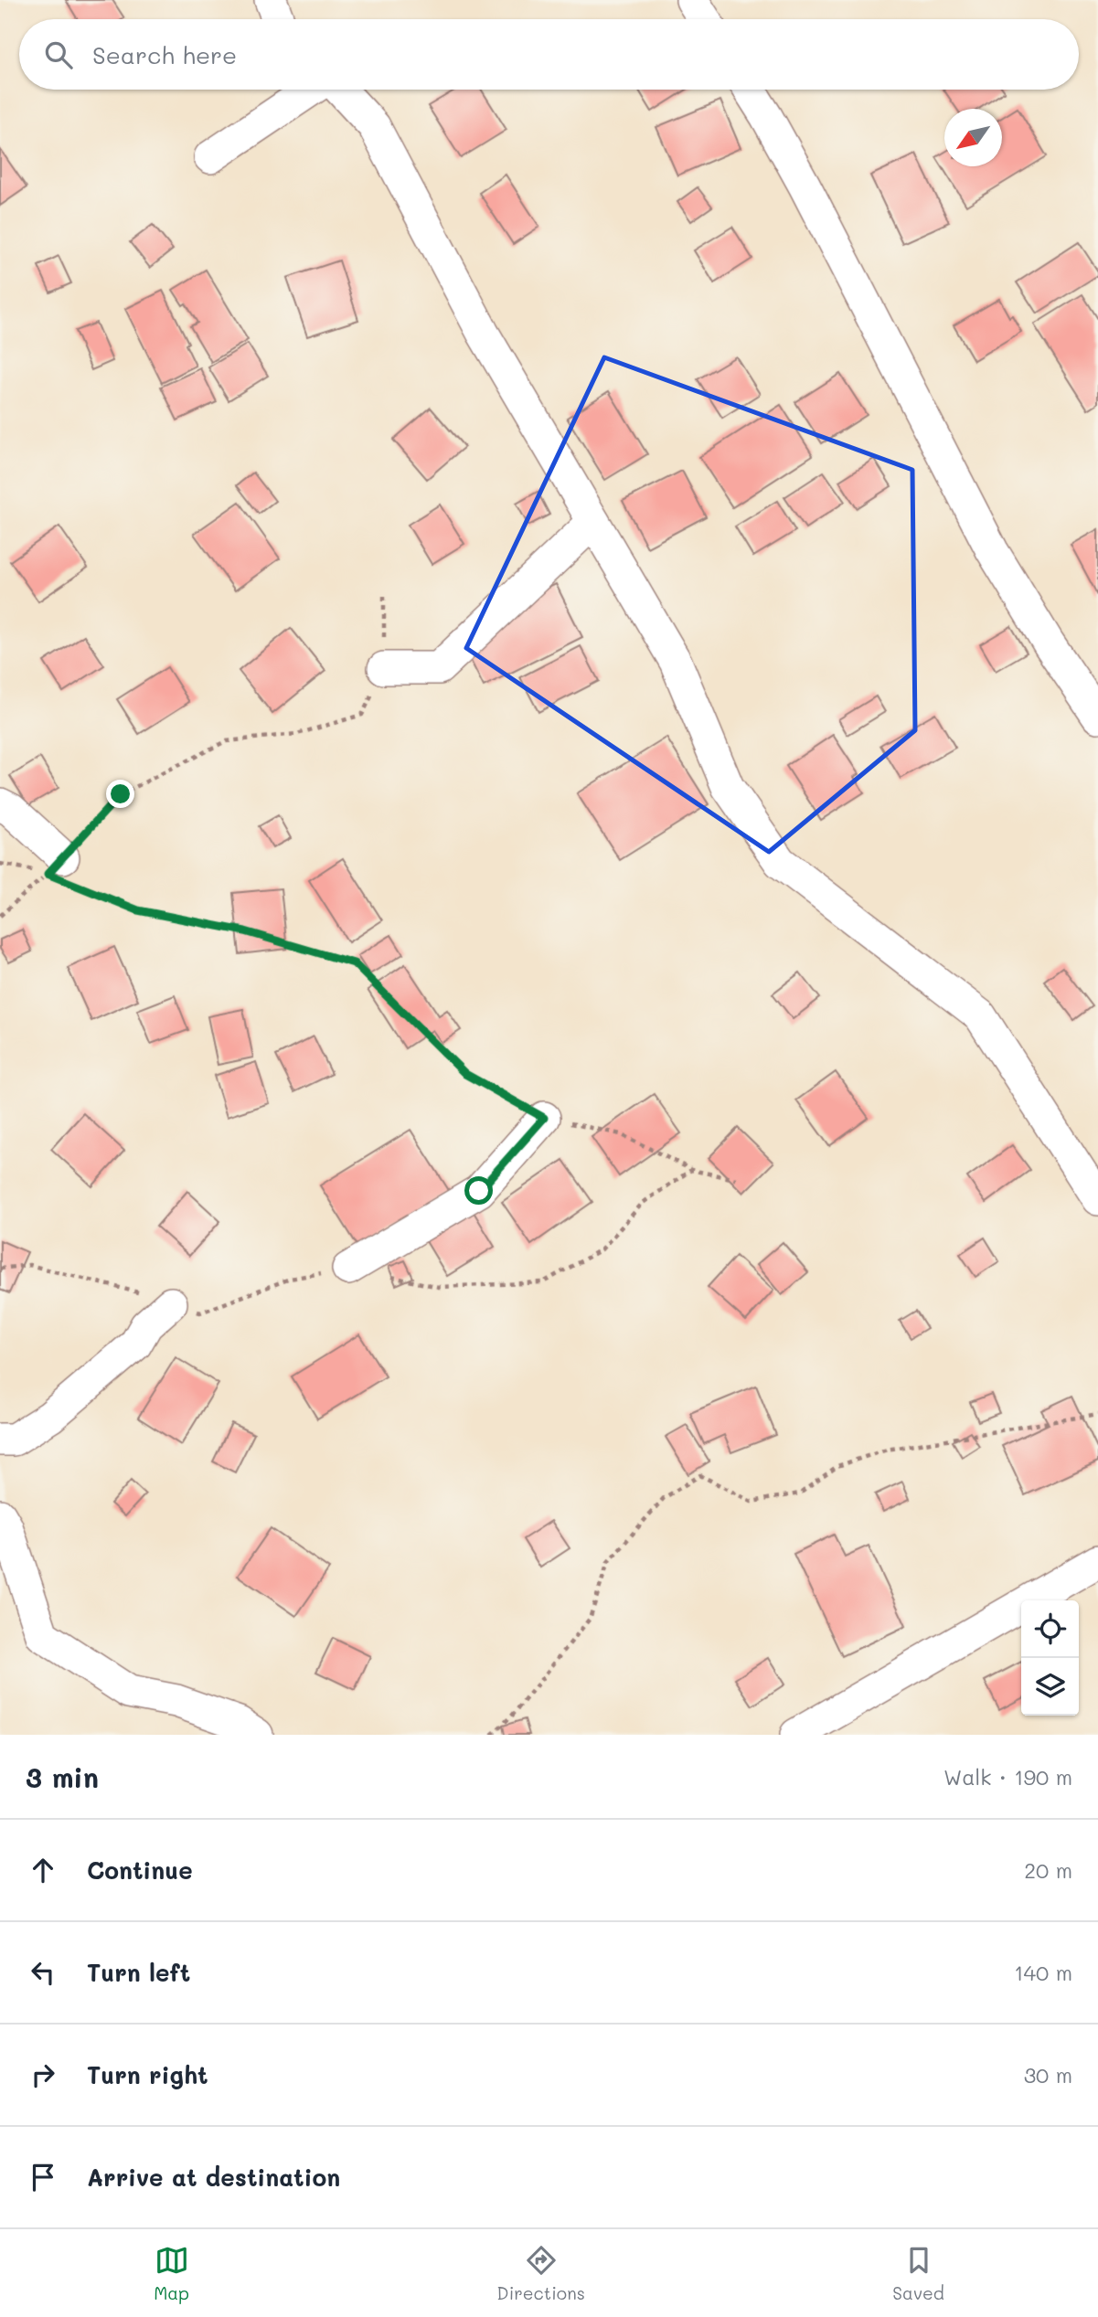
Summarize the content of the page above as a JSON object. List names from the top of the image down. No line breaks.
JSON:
{"north":"bottom left","page":{"search":"Search here","heading":["3 min","Walk · 190 m"],"list":[["Continue","20 m"],["Turn left","140 m"],["Turn right","30 m"],"Arrive at destination"],"nav":["Map","Directions","Saved"]}}
